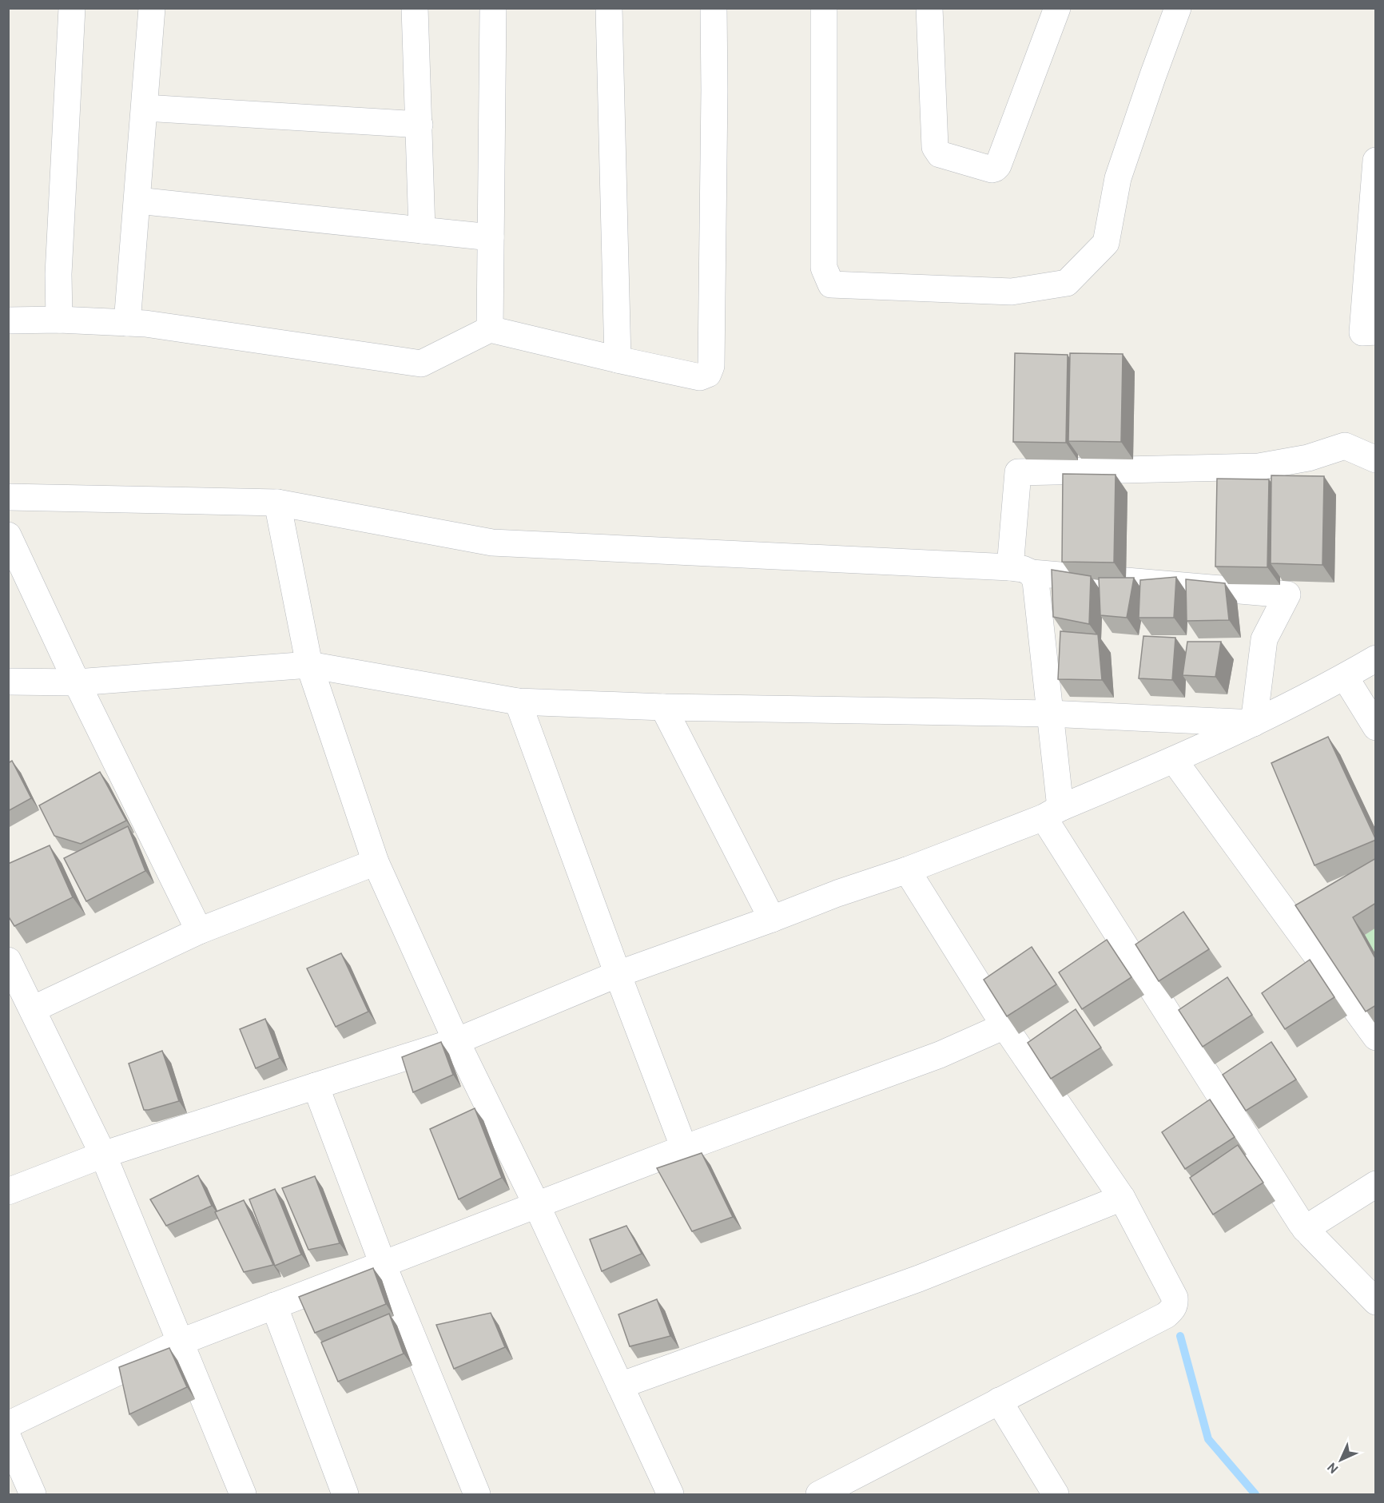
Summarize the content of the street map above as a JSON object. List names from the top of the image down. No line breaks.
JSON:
{"north":"bottom left"}
